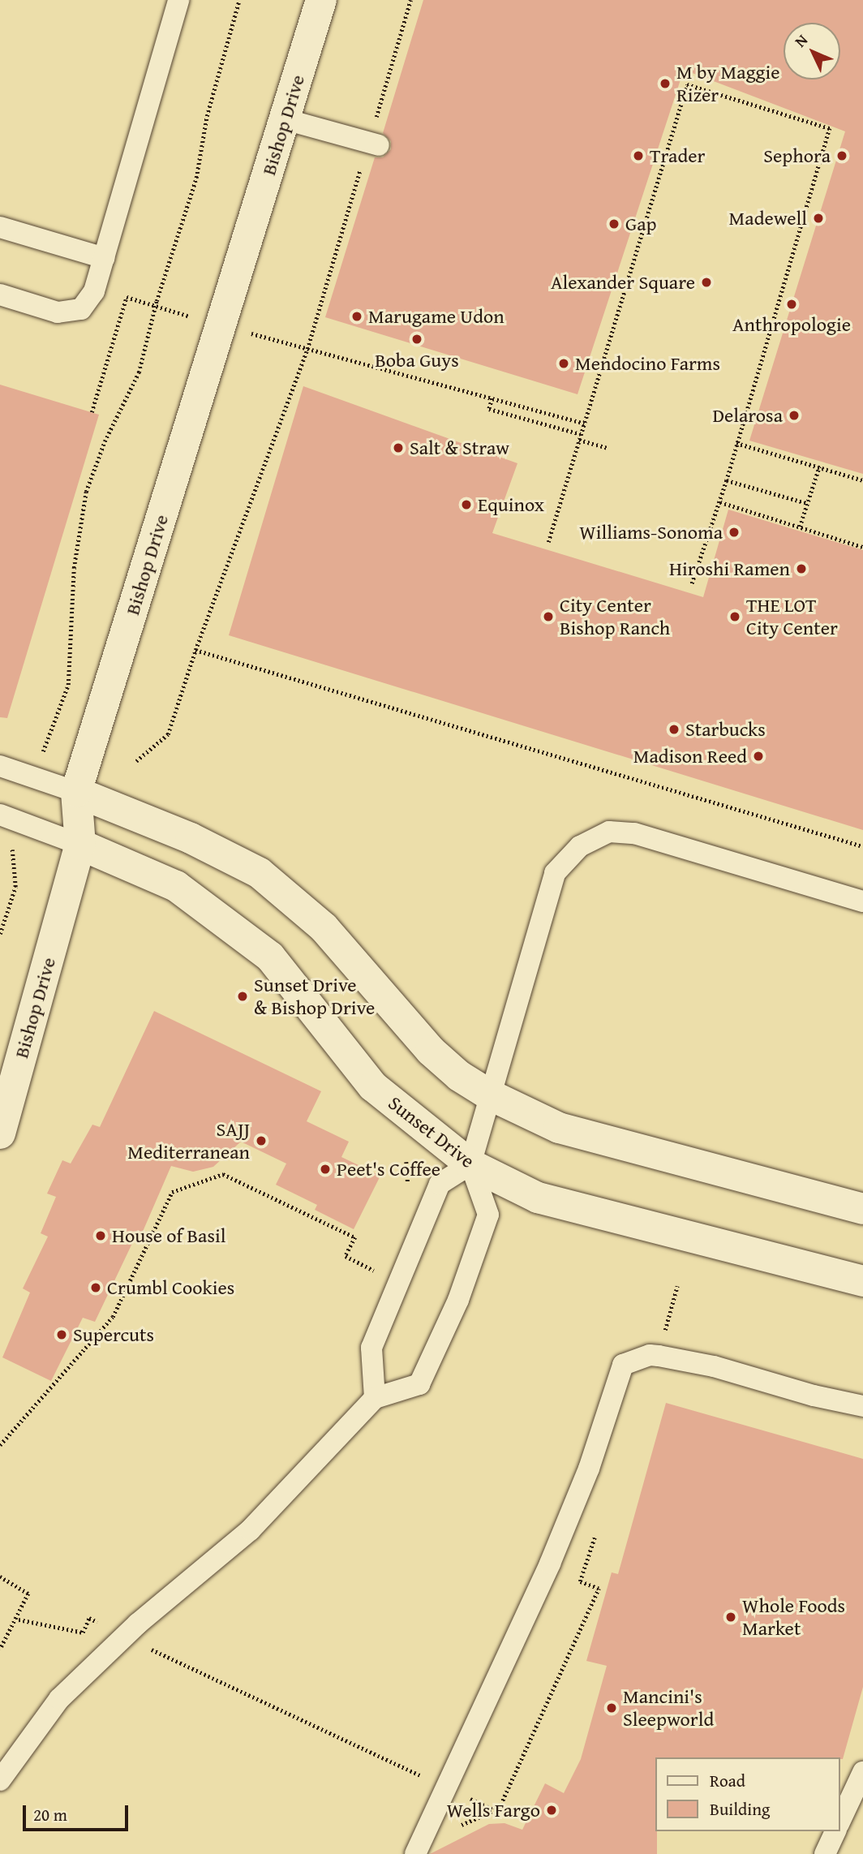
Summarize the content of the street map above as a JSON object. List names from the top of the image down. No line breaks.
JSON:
{"streets":{"street":["Bishop Drive","Sunset Drive"]},"crossings":[["Bishop Drive","Sunset Drive"]],"places":["M by Maggie Rizer","Trader","Sephora","Madewell","Gap","Alexander Square","Anthropologie","Marugame Udon","Boba Guys","Mendocino Farms","Delarosa","Salt & Straw","Equinox","Williams-Sonoma","Hiroshi Ramen","City Center Bishop Ranch","THE LOT City Center","Starbucks","Madison Reed","Sunset Drive & Bishop Drive","SAJJ Mediterranean","Peet's Coffee","House of Basil","Crumbl Cookies","Supercuts","Whole Foods Market","Mancini's Sleepworld","Wells Fargo"],"legend":["Road","Building"],"scale_bar":"20 m","north":"top left"}
